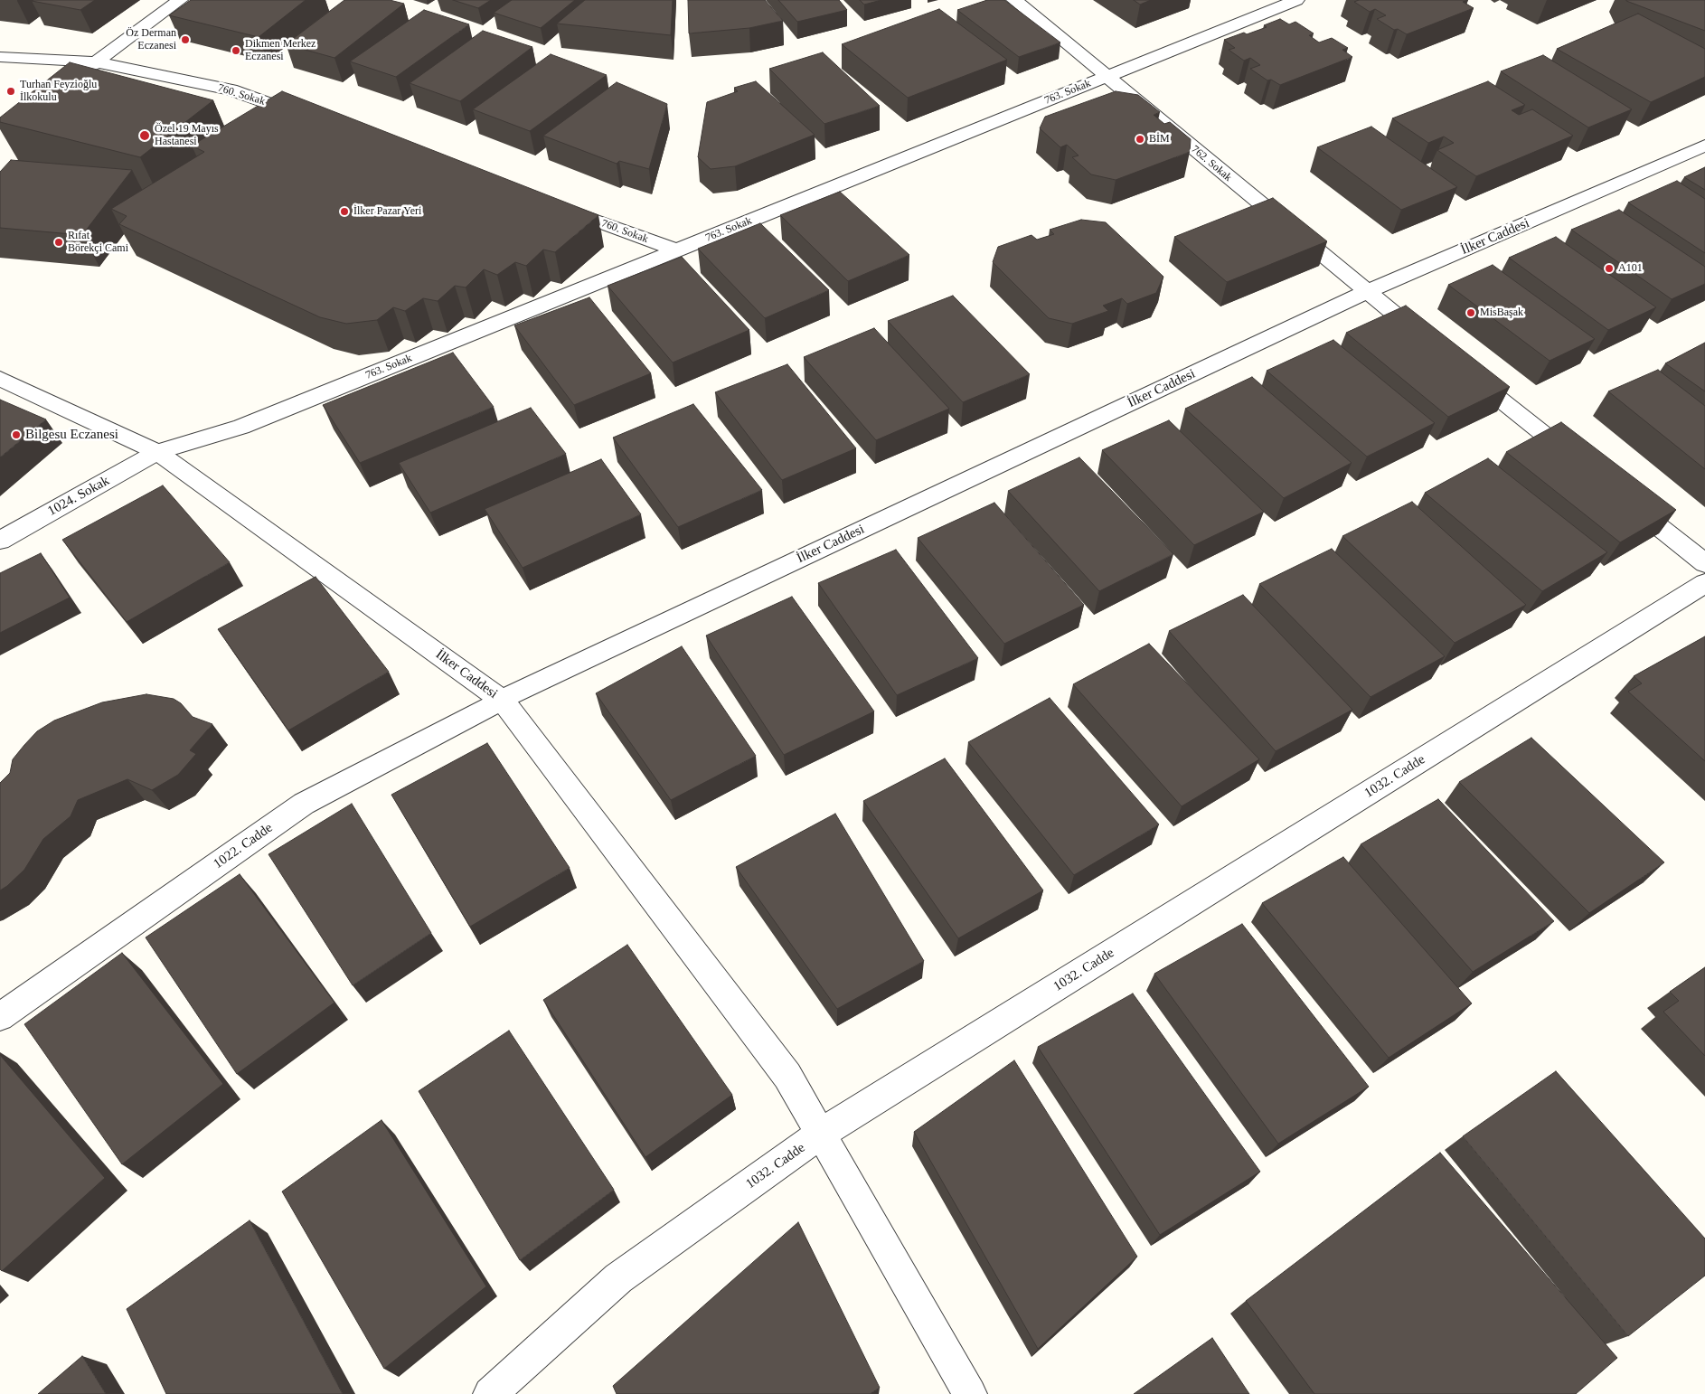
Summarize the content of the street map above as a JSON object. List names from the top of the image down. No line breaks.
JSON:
{"streets":{"street":["763. Sokak","760. Sokak","762. Sokak","İlker Caddesi","1024. Sokak","1032. Cadde","1022. Cadde"]},"crossings":[["763. Sokak","760. Sokak"],["763. Sokak","762. Sokak"],["763. Sokak","İlker Caddesi"],["763. Sokak","1024. Sokak"],["762. Sokak","İlker Caddesi"],["İlker Caddesi","1024. Sokak"],["İlker Caddesi","1022. Cadde"]],"places":["Öz Derman Eczanesi","Dikmen Merkez Eczanesi","Turhan Feyzioğlu İlkokulu","Özel 19 Mayıs Hastanesi","BİM","İlker Pazar Yeri","Rıfat Börekçi Cami","A101","MisBaşak","Bilgesu Eczanesi"]}
